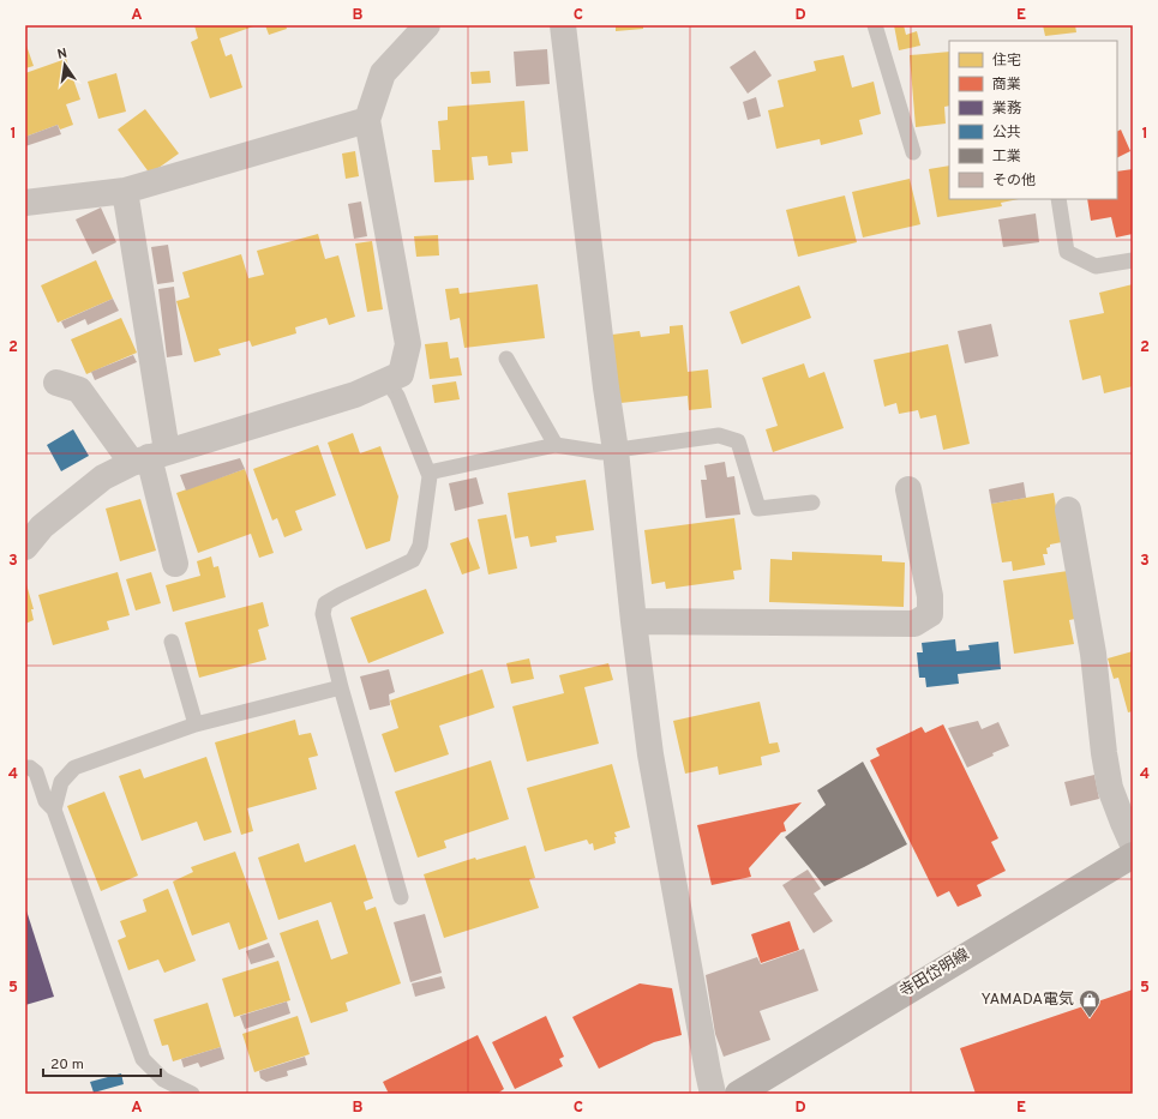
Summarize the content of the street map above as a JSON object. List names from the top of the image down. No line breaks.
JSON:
{"streets":{"main road":["寺田岱明線"]},"places":{"shop":["YAMADA電気"]},"legend":["住宅","商業","業務","公共","工業","その他"],"scale_bar":"20 m","north":"top","grid":{"columns":["A","B","C","D","E"],"rows":["1","2","3","4","5"]}}
